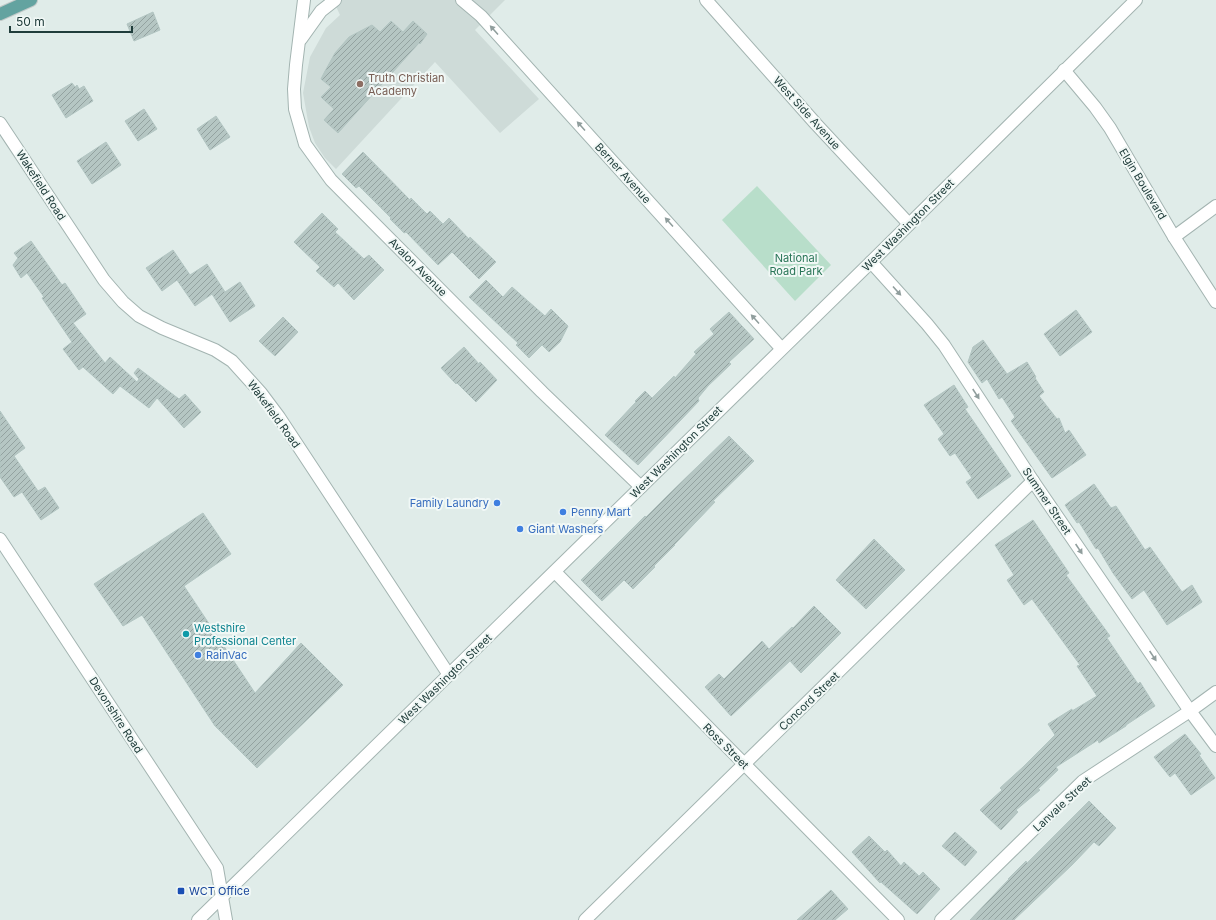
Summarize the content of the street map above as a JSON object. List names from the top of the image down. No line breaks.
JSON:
{"streets":{"street":["West Side Avenue","Berner Avenue","Elgin Boulevard","Wakefield Road","West Washington Street","Avalon Avenue","Summer Street","Concord Street","Devonshire Road","Ross Street","Lanvale Street"]},"crossings":[["West Side Avenue","West Washington Street"],["Berner Avenue","West Washington Street"],["Elgin Boulevard","West Washington Street"],["Wakefield Road","West Washington Street"],["West Washington Street","Avalon Avenue"],["West Washington Street","Summer Street"],["West Washington Street","Devonshire Road"],["West Washington Street","Ross Street"],["Summer Street","Concord Street"],["Summer Street","Lanvale Street"],["Concord Street","Ross Street"]],"one_way":["Berner Avenue","Summer Street"],"parks":["National Road Park"],"places":{"other":["Truth Christian Academy","Family Laundry","Penny Mart","Giant Washers","Westshire Professional Center","RainVac"],"transit":["WCT Office"]},"scale_bar":"50 m"}
